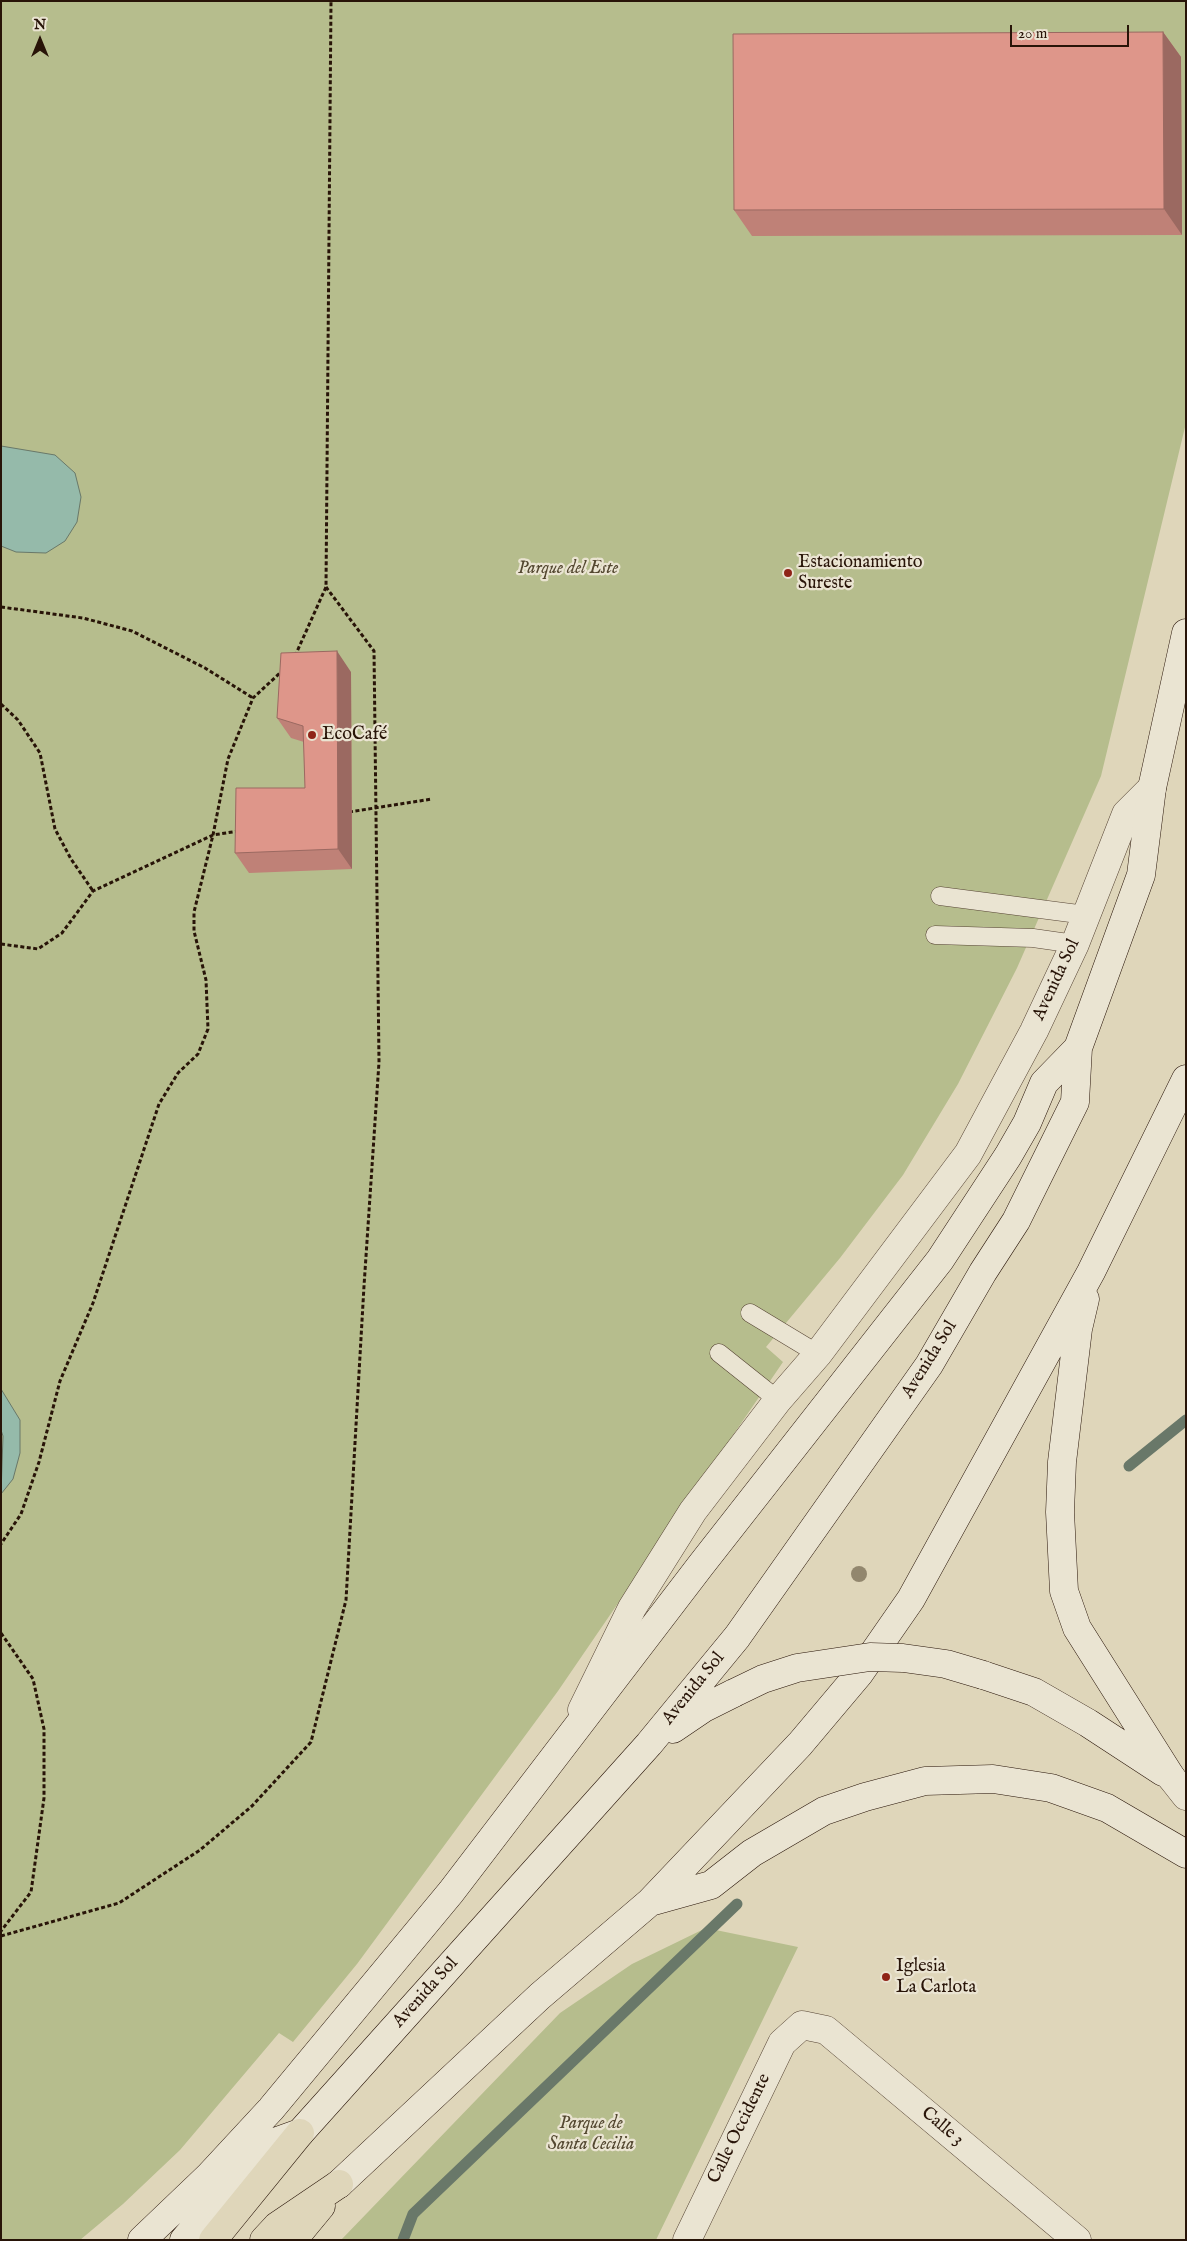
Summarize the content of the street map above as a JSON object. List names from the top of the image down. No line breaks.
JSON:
{"streets":{"main road":["Avenida Sol","Calle 3","Calle Occidente"]},"crossings":[["Calle 3","Calle Occidente"]],"parks":["Parque del Este","Parque de Santa Cecilia"],"places":["Estacionamiento Sureste","EcoCafé","Iglesia La Carlota"],"scale_bar":"20 m","north":"top"}
